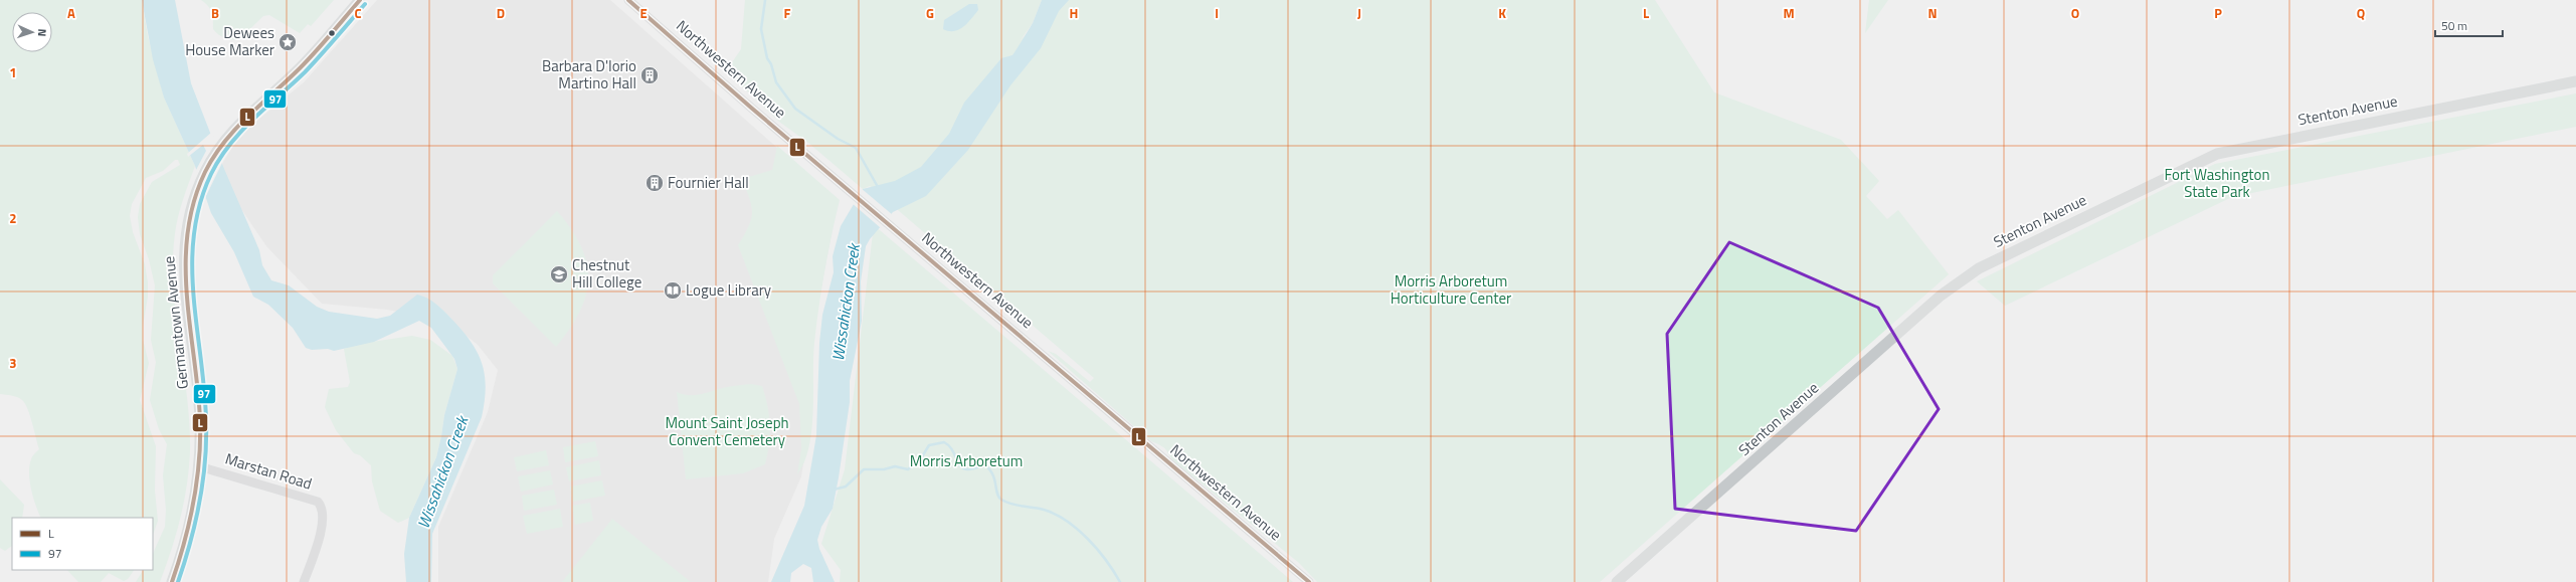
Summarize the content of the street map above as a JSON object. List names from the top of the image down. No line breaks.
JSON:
{"streets":{"main road":["Stenton Avenue","Germantown Avenue"],"street":["Northwestern Avenue","Marstan Road"]},"crossings":[["Germantown Avenue","Marstan Road"]],"water":["Wissahickon Creek"],"parks":["Fort Washington State Park","Morris Arboretum Horticulture Center","Mount Saint Joseph Convent Cemetery","Morris Arboretum"],"places":{"place":["Dewees House Marker"],"building":["Barbara D'Iorio Martino Hall","Fournier Hall"],"school or university":["Chestnut Hill College"],"library":["Logue Library"]},"lines":["transit line L","transit line 97"],"legend":["L","97"],"scale_bar":"50 m","north":"right","grid":{"columns":["A","B","C","D","E","F","G","H","I","J","K","L","M","N","O","P","Q"],"rows":["1","2","3"]}}
